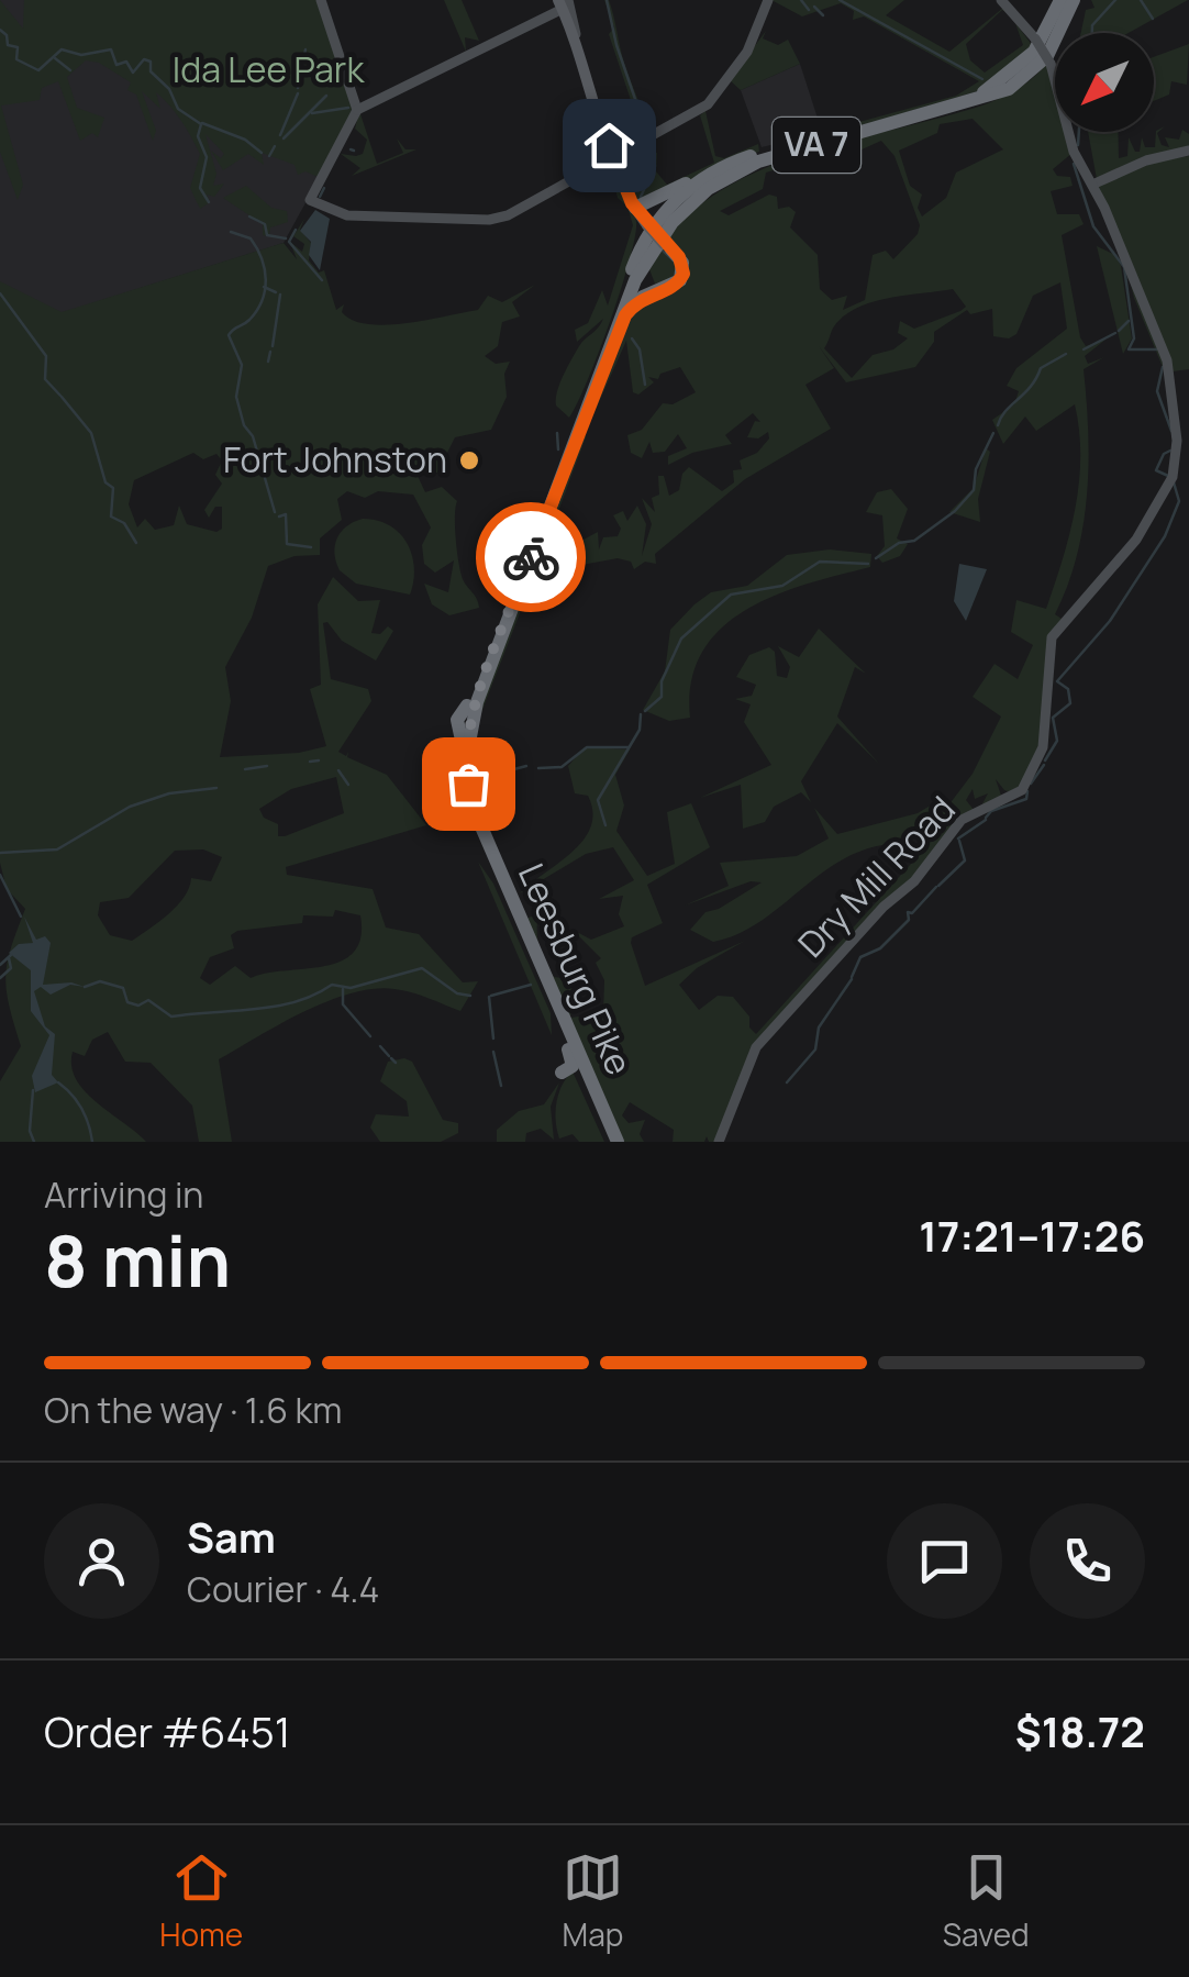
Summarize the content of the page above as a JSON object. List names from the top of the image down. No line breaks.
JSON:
{"streets":{"highway":["VA 7","Leesburg Pike"],"street":["Dry Mill Road"]},"parks":["Ida Lee Park"],"places":["Fort Johnston"],"north":"bottom left","page":{"heading":["8 min","Arriving in","17:21–17:26"],"panel":["Sam","Courier · 4.4","Order #6451","$18.72"],"bar":"On the way · 1.6 km","tabs":["Home","Map","Saved"]}}
